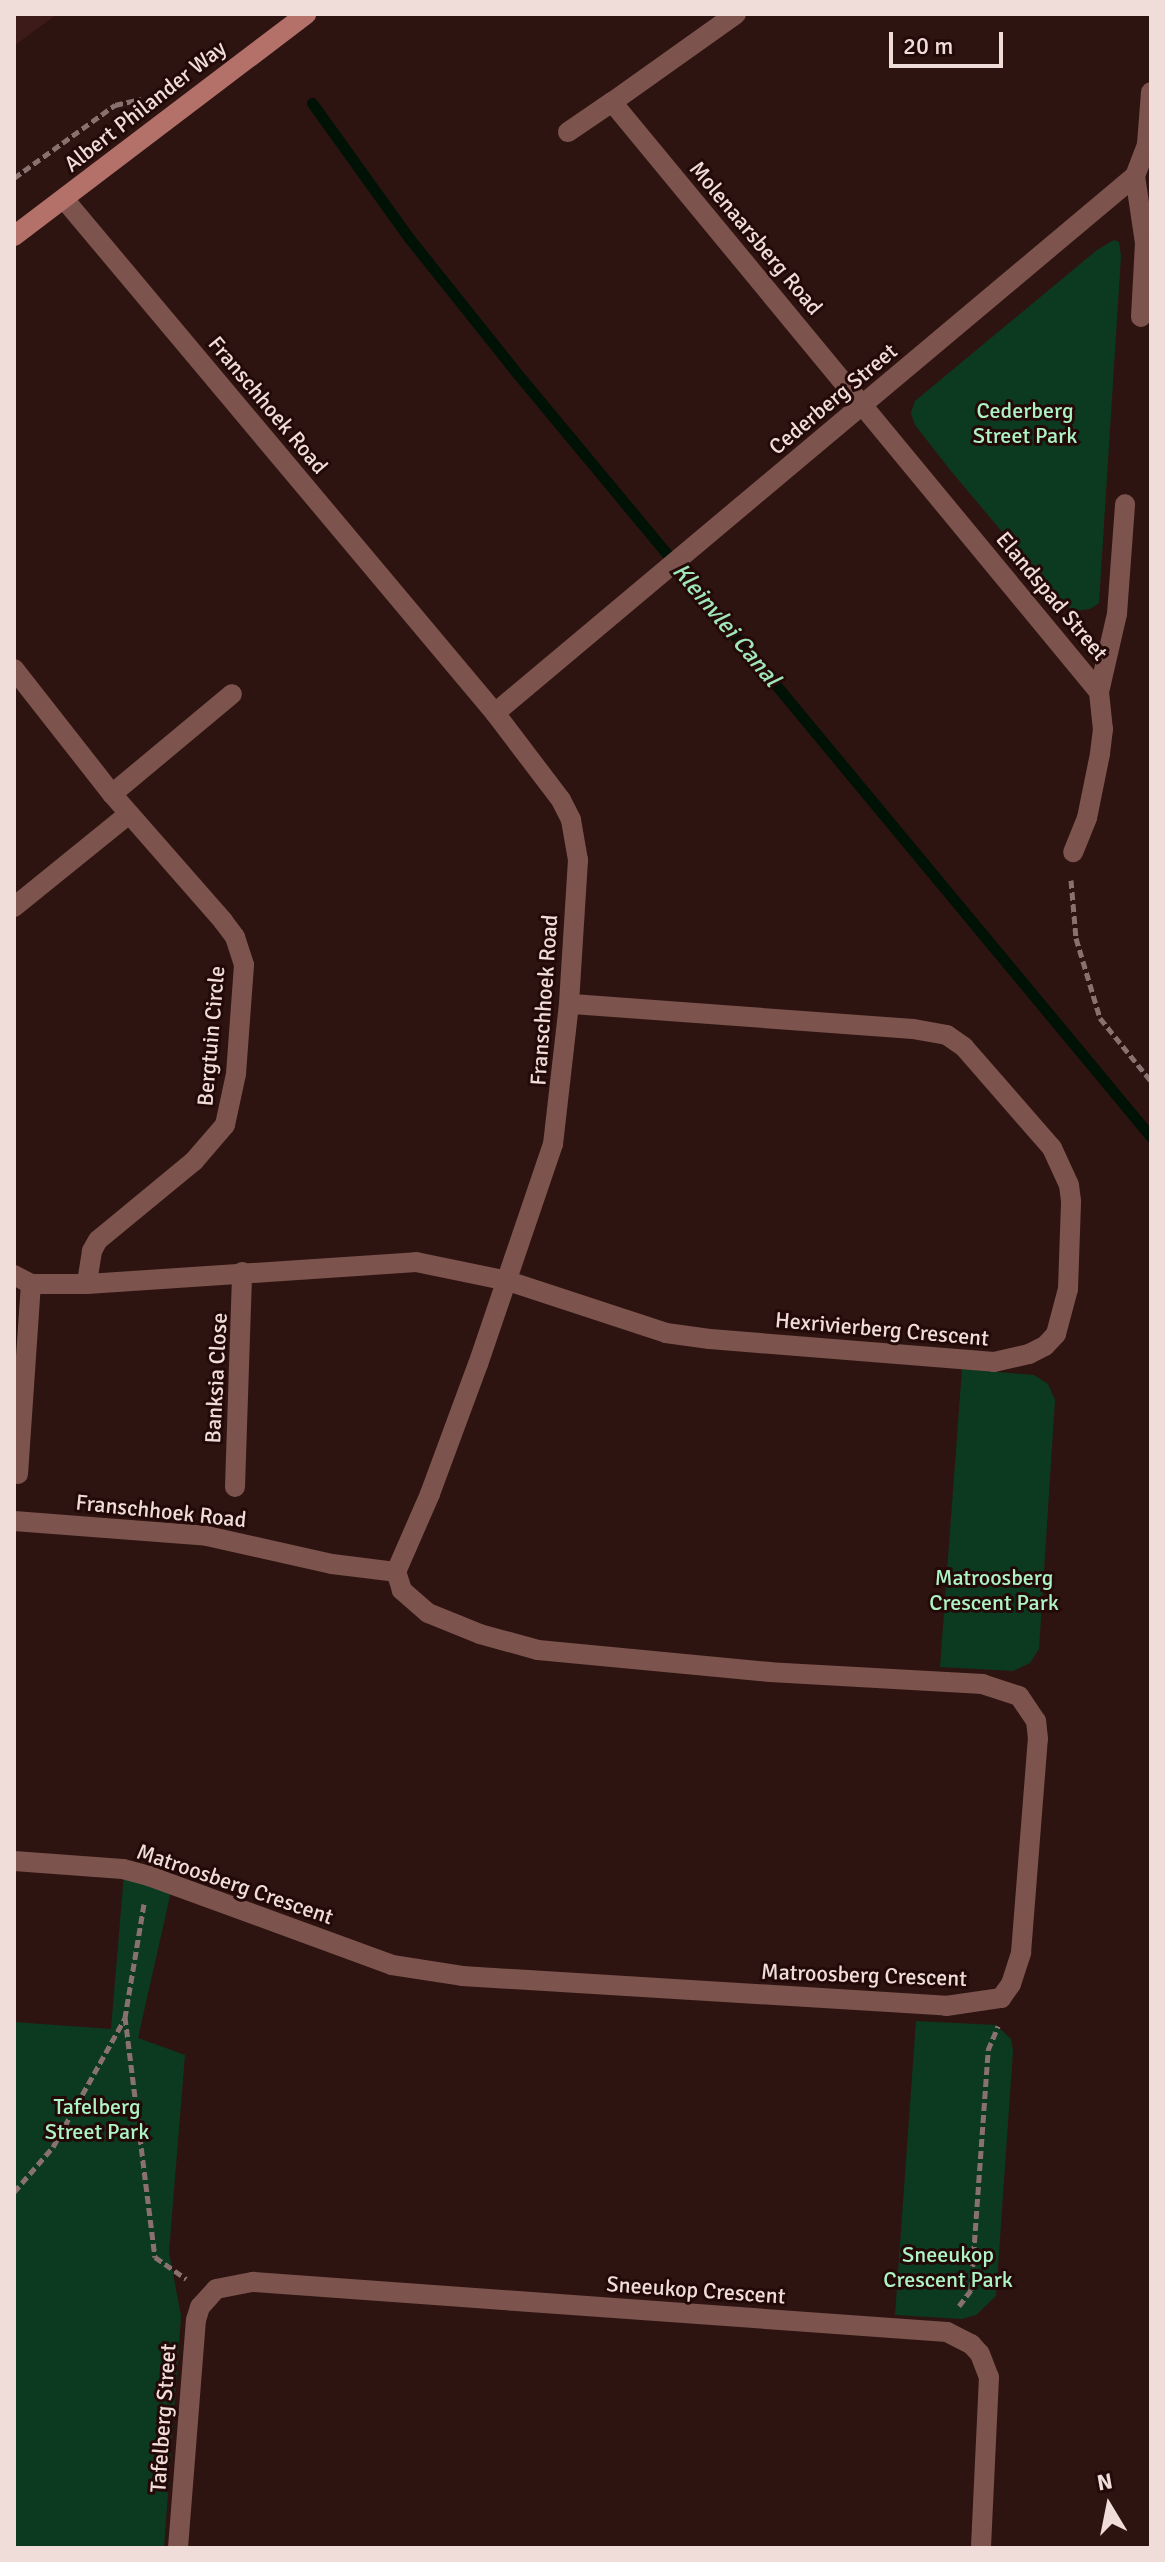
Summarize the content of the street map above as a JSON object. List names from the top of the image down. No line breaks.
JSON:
{"streets":{"street":["Albert Philander Way","Molenaarsberg Road","Cederberg Street","Franschhoek Road","Elandspad Street","Bergtuin Circle","Hexrivierberg Crescent","Banksia Close","Matroosberg Crescent","Sneeukop Crescent","Tafelberg Street"]},"crossings":[["Albert Philander Way","Franschhoek Road"],["Molenaarsberg Road","Cederberg Street"],["Molenaarsberg Road","Elandspad Street"],["Cederberg Street","Franschhoek Road"],["Cederberg Street","Elandspad Street"],["Franschhoek Road","Hexrivierberg Crescent"],["Sneeukop Crescent","Tafelberg Street"]],"water":["Kleinvlei Canal"],"parks":["Cederberg Street Park","Matroosberg Crescent Park","Tafelberg Street Park","Sneeukop Crescent Park"],"scale_bar":"20 m","north":"top"}
